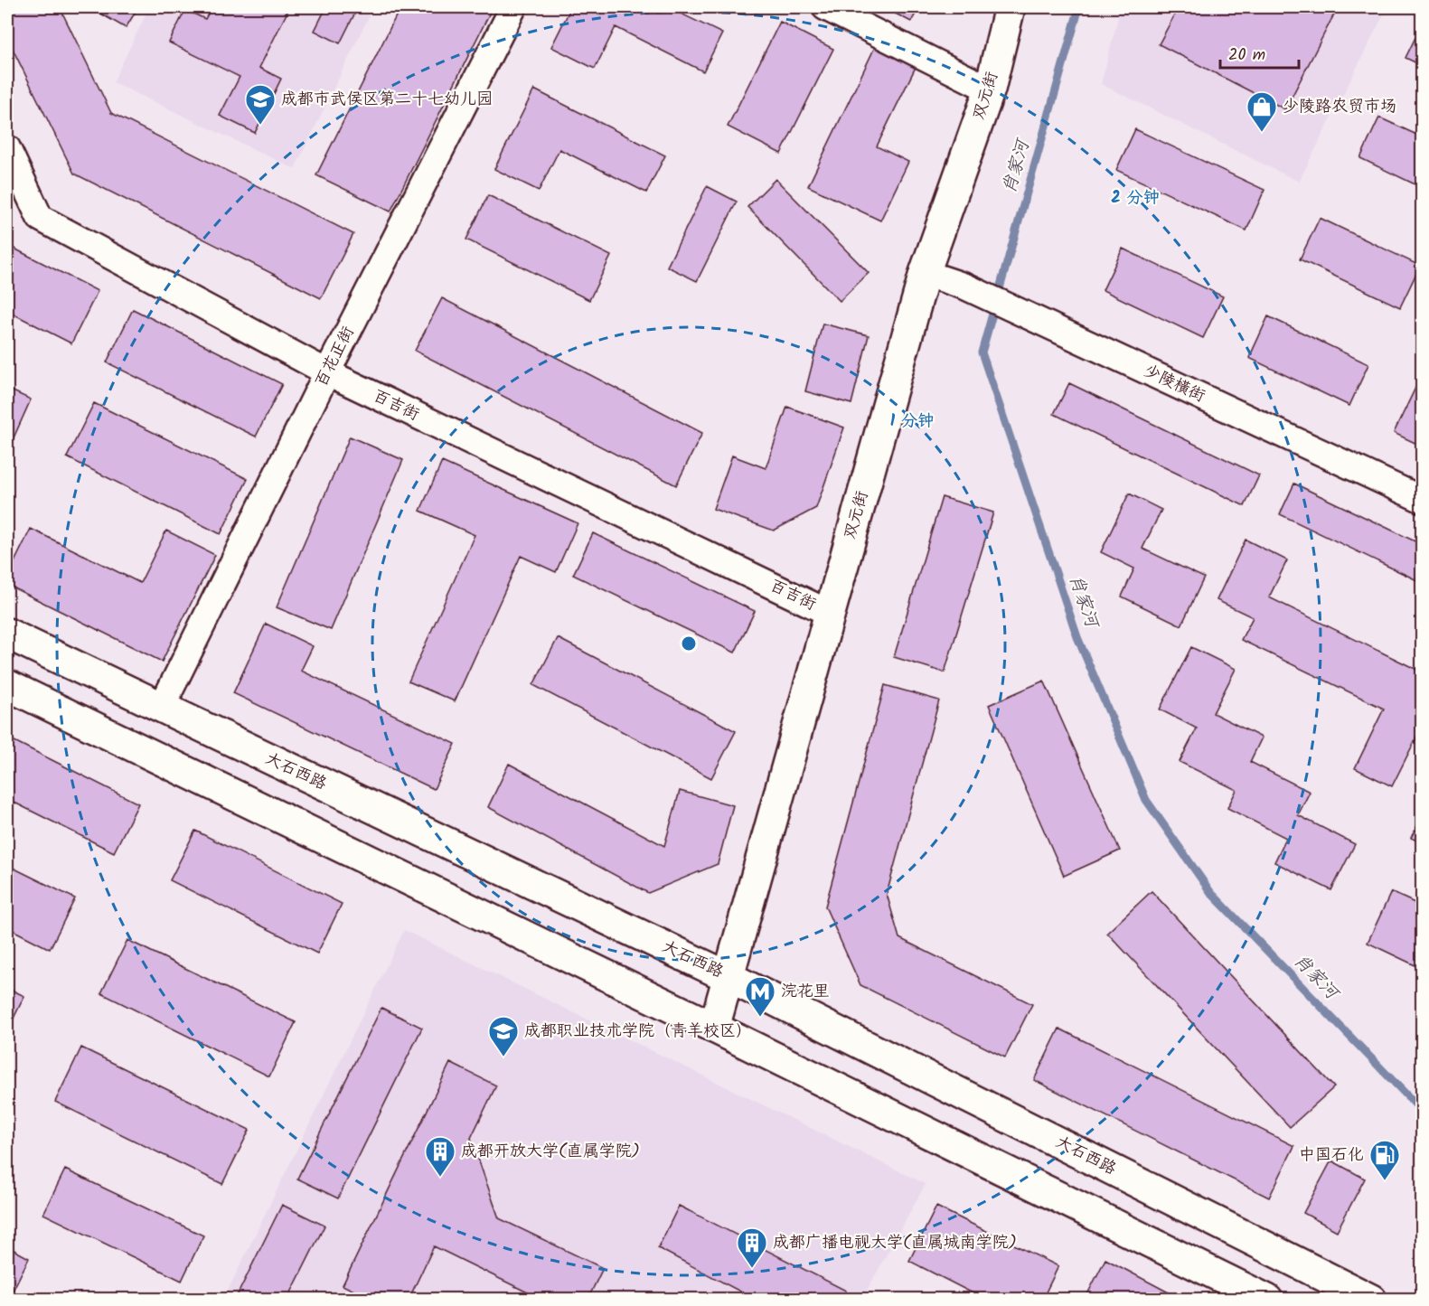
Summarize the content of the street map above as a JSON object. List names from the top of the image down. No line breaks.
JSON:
{"streets":{"main road":["双元街","大石西路"],"street":["百花正街","少陵横街","百吉街"]},"crossings":[["双元街","少陵横街"],["双元街","百吉街"],["双元街","大石西路"],["百花正街","百吉街"],["百花正街","大石西路"]],"water":["肖家河"],"places":{"school or university":["成都市武侯区第二十七幼儿园","成都职业技术学院（青羊校区）"],"shop":["少陵路农贸市场"],"metro station":["浣花里"],"building":["成都开放大学(直属学院)","成都广播电视大学(直属城南学院)"],"fuel station":["中国石化"]},"scale_bar":"20 m","rings":["2 分钟","1 分钟"]}
